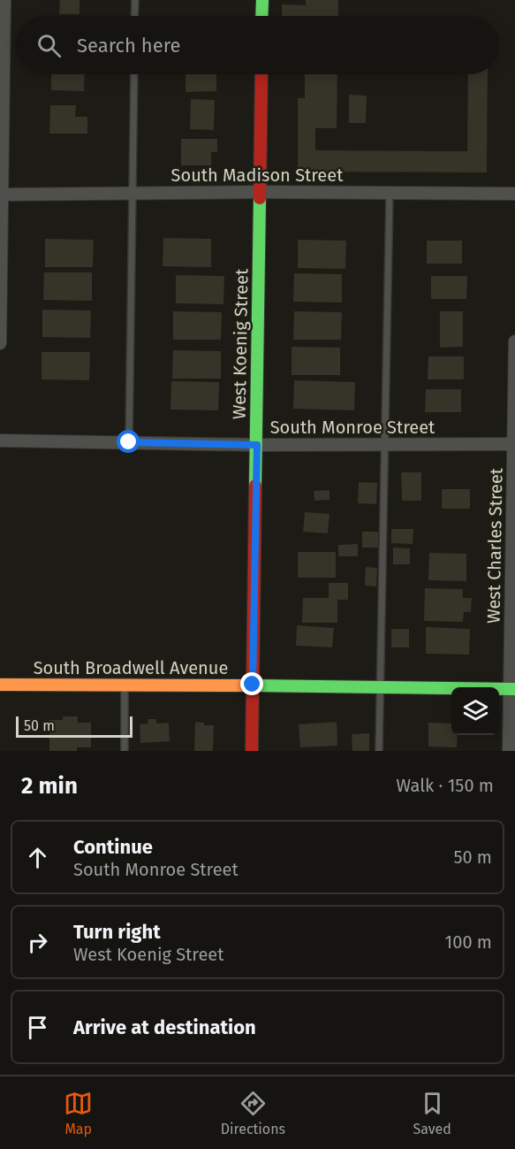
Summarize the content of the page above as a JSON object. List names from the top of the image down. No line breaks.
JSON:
{"streets":{"street":["South Madison Street","West Koenig Street","South Monroe Street","West Charles Street","South Broadwell Avenue"]},"crossings":[["South Madison Street","West Koenig Street"],["West Koenig Street","South Monroe Street"],["West Koenig Street","South Broadwell Avenue"],["South Monroe Street","West Charles Street"],["West Charles Street","South Broadwell Avenue"]],"scale_bar":"50 m","page":{"search":"Search here","scale":"50 m","heading":["2 min","Walk · 150 m"],"list":[["Continue","South Monroe Street","50 m"],["Turn right","West Koenig Street","100 m"],"Arrive at destination"],"nav":["Map","Directions","Saved"]}}
